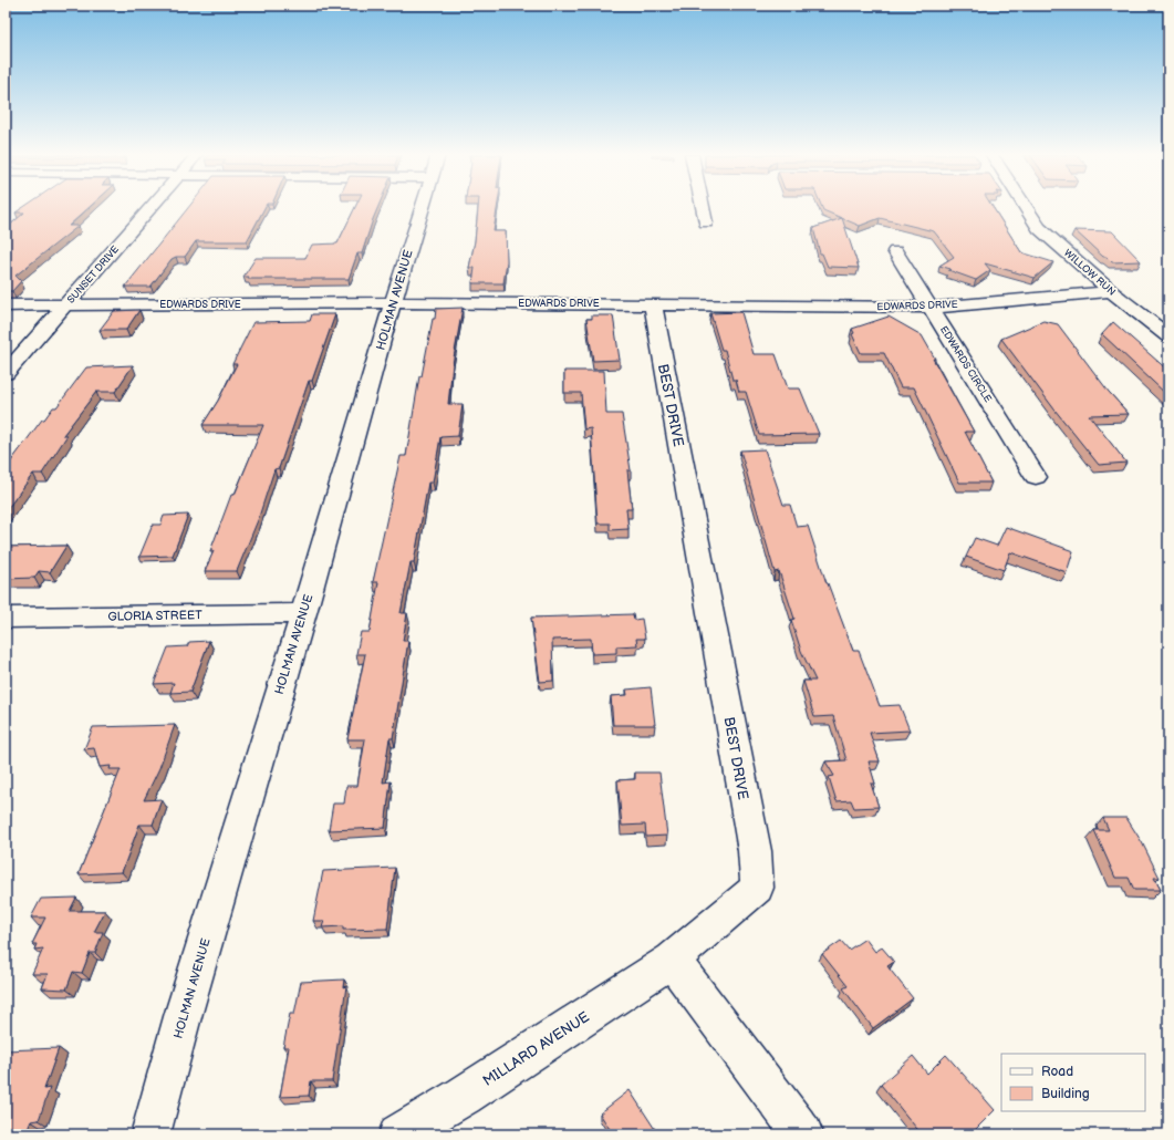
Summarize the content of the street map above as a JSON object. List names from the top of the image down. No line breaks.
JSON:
{"streets":{"street":["WILLOW RUN","SUNSET DRIVE","HOLMAN AVENUE","EDWARDS DRIVE","EDWARDS CIRCLE","BEST DRIVE","GLORIA STREET","MILLARD AVENUE"]},"crossings":[["WILLOW RUN","EDWARDS DRIVE"],["SUNSET DRIVE","EDWARDS DRIVE"],["HOLMAN AVENUE","EDWARDS DRIVE"],["HOLMAN AVENUE","GLORIA STREET"],["EDWARDS DRIVE","EDWARDS CIRCLE"],["EDWARDS DRIVE","BEST DRIVE"],["BEST DRIVE","MILLARD AVENUE"]],"legend":["Road","Building"]}
